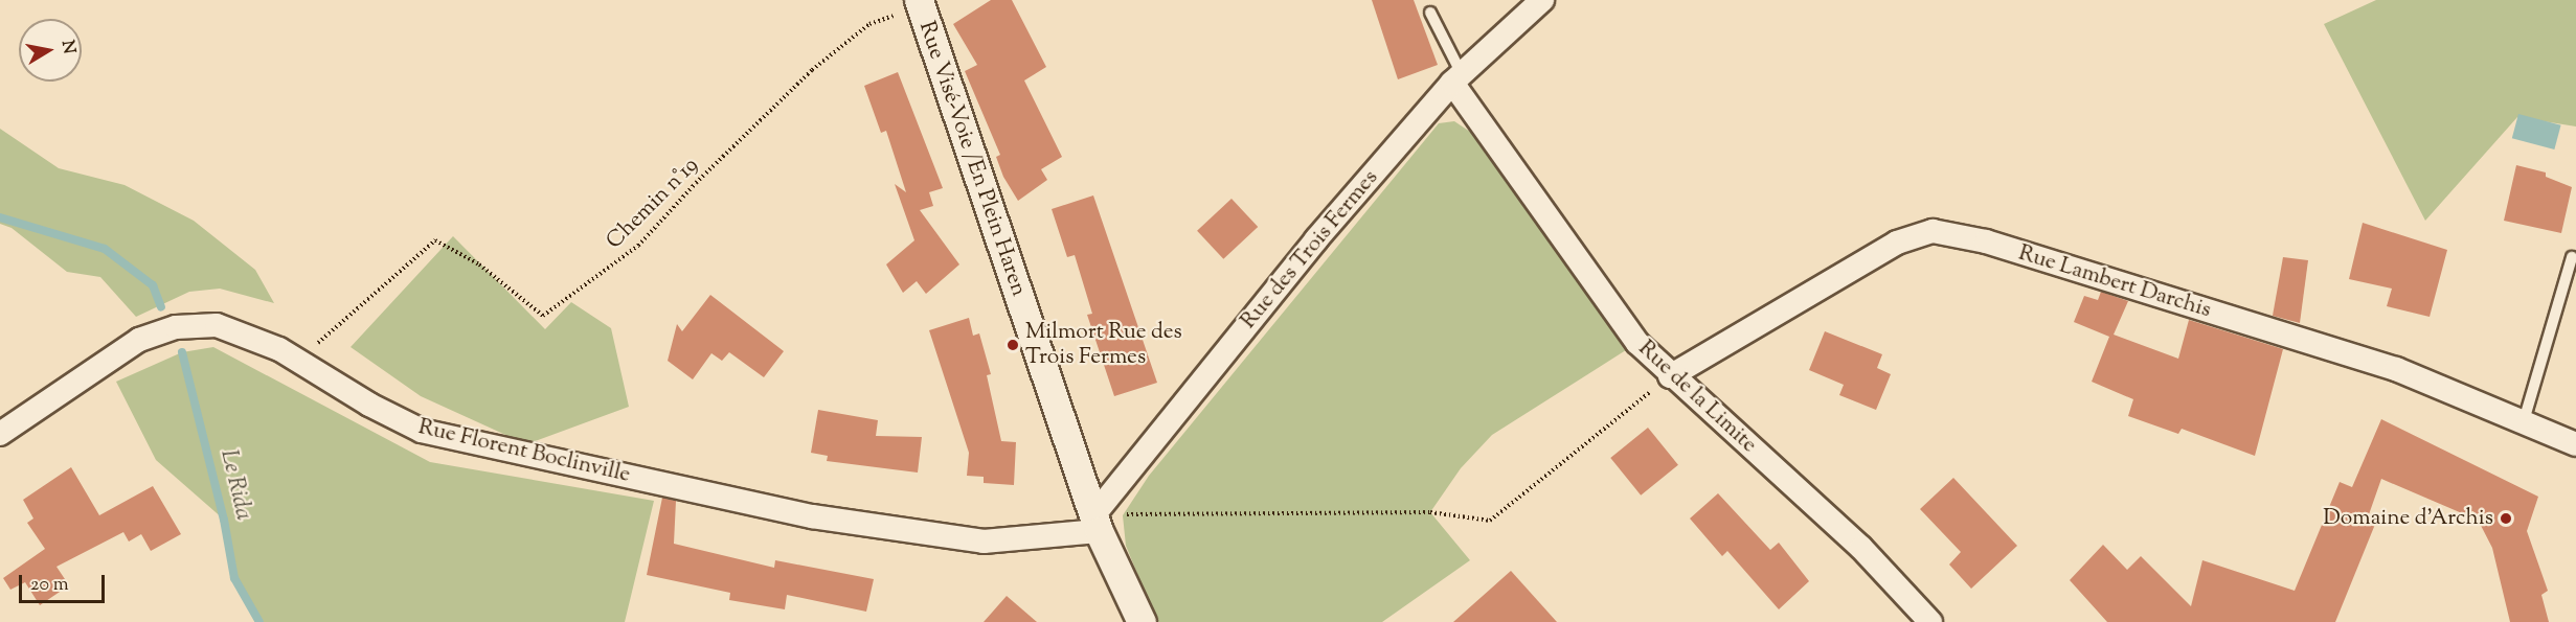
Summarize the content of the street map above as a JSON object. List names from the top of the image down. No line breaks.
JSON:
{"streets":{"street":["Rue Visé-Voie /En Plein Haren","Rue des Trois Fermes","Rue Lambert Darchis","Rue de la Limite","Rue Florent Boclinville"],"path":["Chemin n°19"]},"crossings":[["Rue Visé-Voie /En Plein Haren","Chemin n°19"],["Rue Visé-Voie /En Plein Haren","Rue des Trois Fermes"],["Rue Visé-Voie /En Plein Haren","Rue Florent Boclinville"],["Chemin n°19","Rue Florent Boclinville"],["Rue des Trois Fermes","Rue de la Limite"],["Rue des Trois Fermes","Rue Florent Boclinville"],["Rue Lambert Darchis","Rue de la Limite"]],"water":["Le Rida"],"places":["Milmort Rue des Trois Fermes","Domaine d'Archis"],"scale_bar":"20 m","north":"right"}
